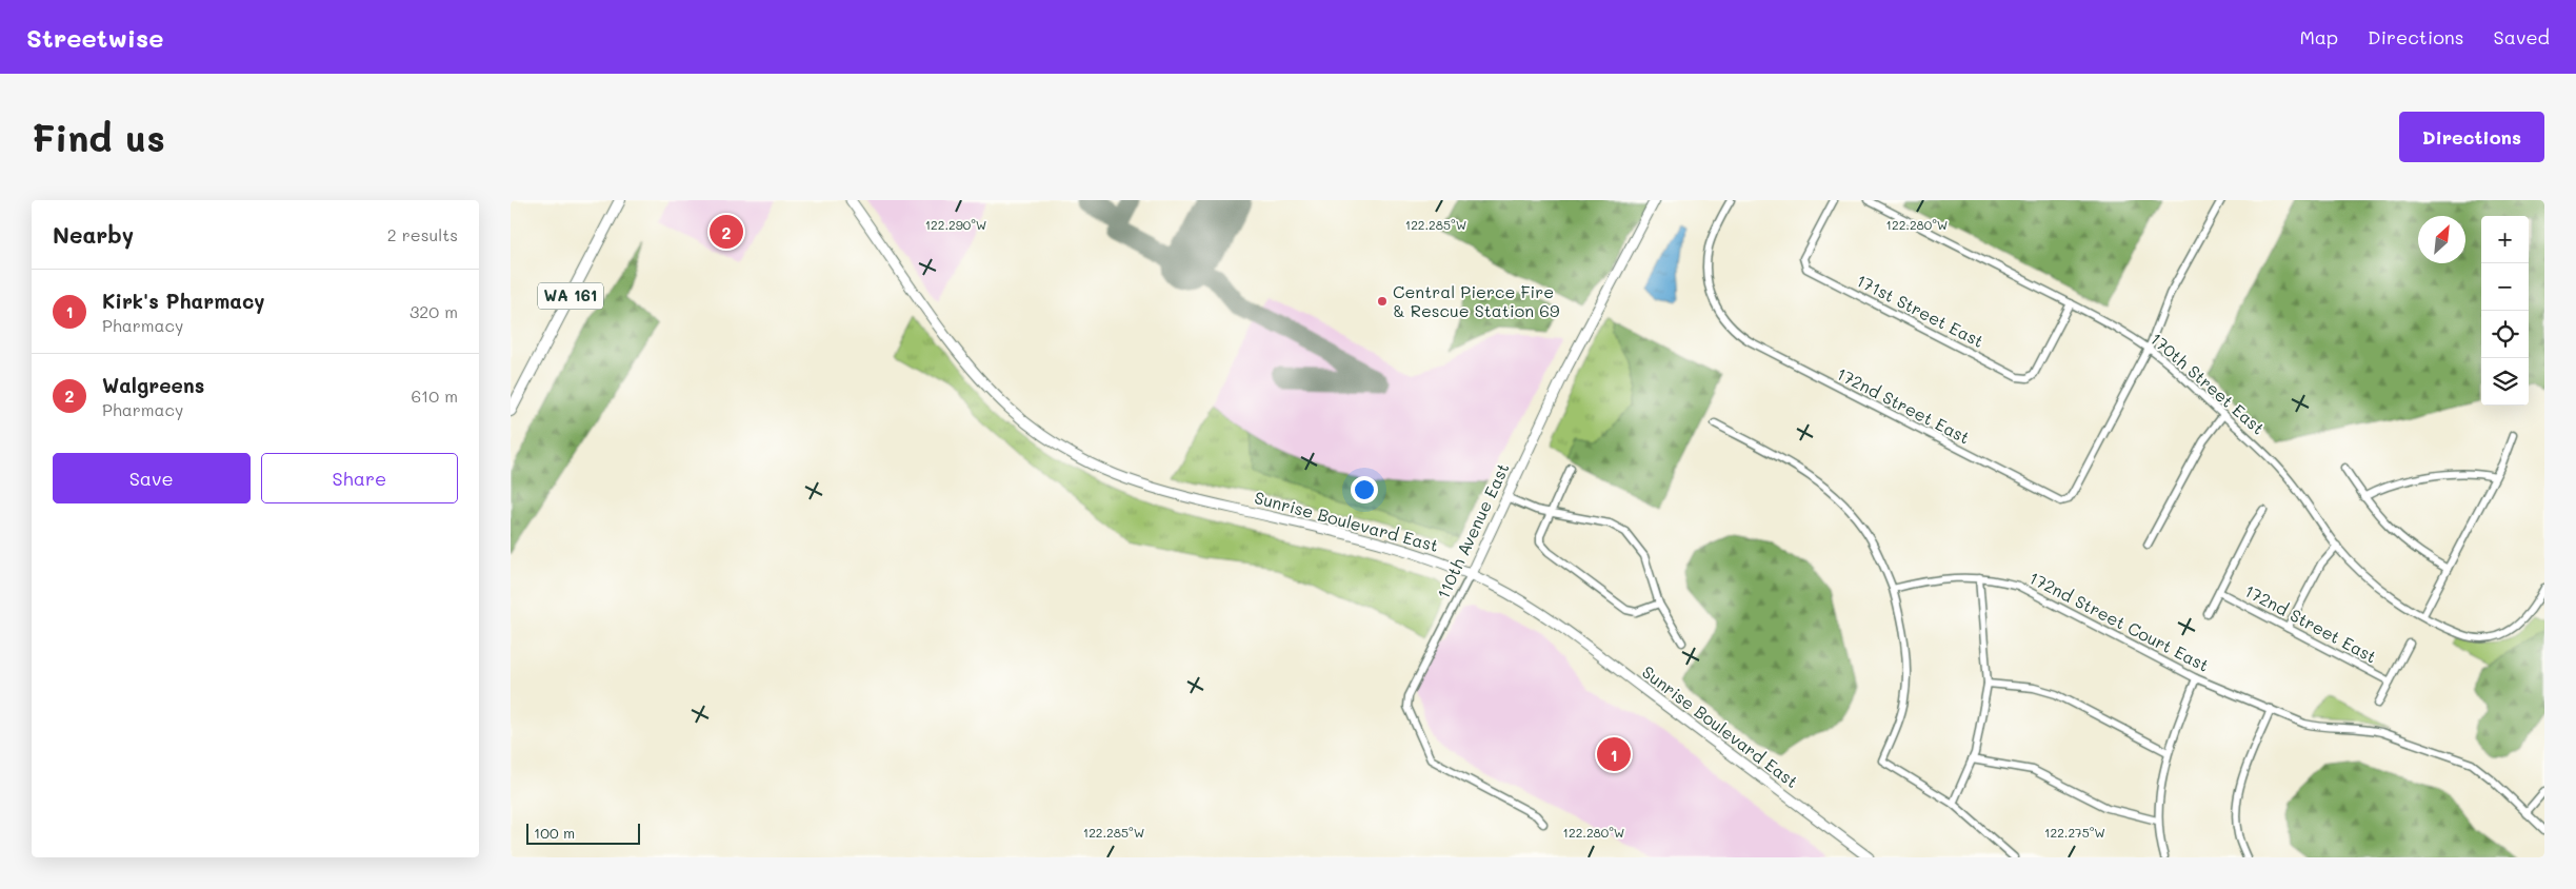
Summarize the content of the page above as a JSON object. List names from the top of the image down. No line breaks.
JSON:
{"streets":{"main road":["WA 161","Sunrise Boulevard East","110th Avenue East"],"street":["171st Street East","170th Street East","172nd Street East","172nd Street Court East"]},"crossings":[["171st Street East","170th Street East"],["170th Street East","172nd Street East"],["Sunrise Boulevard East","110th Avenue East"]],"places":["Central Pierce Fire & Rescue Station 69"],"scale_bar":"100 m","north":"top right","page":{"header":"Streetwise","nav":["Map","Directions","Saved"],"buttons":["Directions",["Save","Share"]],"title":"Find us","heading":["Nearby","2 results"],"pins":["2","1"],"map_buttons":["+","−"],"list":[{"mark":"1","name":"Kirk's Pharmacy","note":"Pharmacy","value":"320 m"},{"mark":"2","name":"Walgreens","note":"Pharmacy","value":"610 m"}],"scale":"100 m"},"coordinates":["122.290°W","122.285°W","122.280°W","122.275°W"]}
